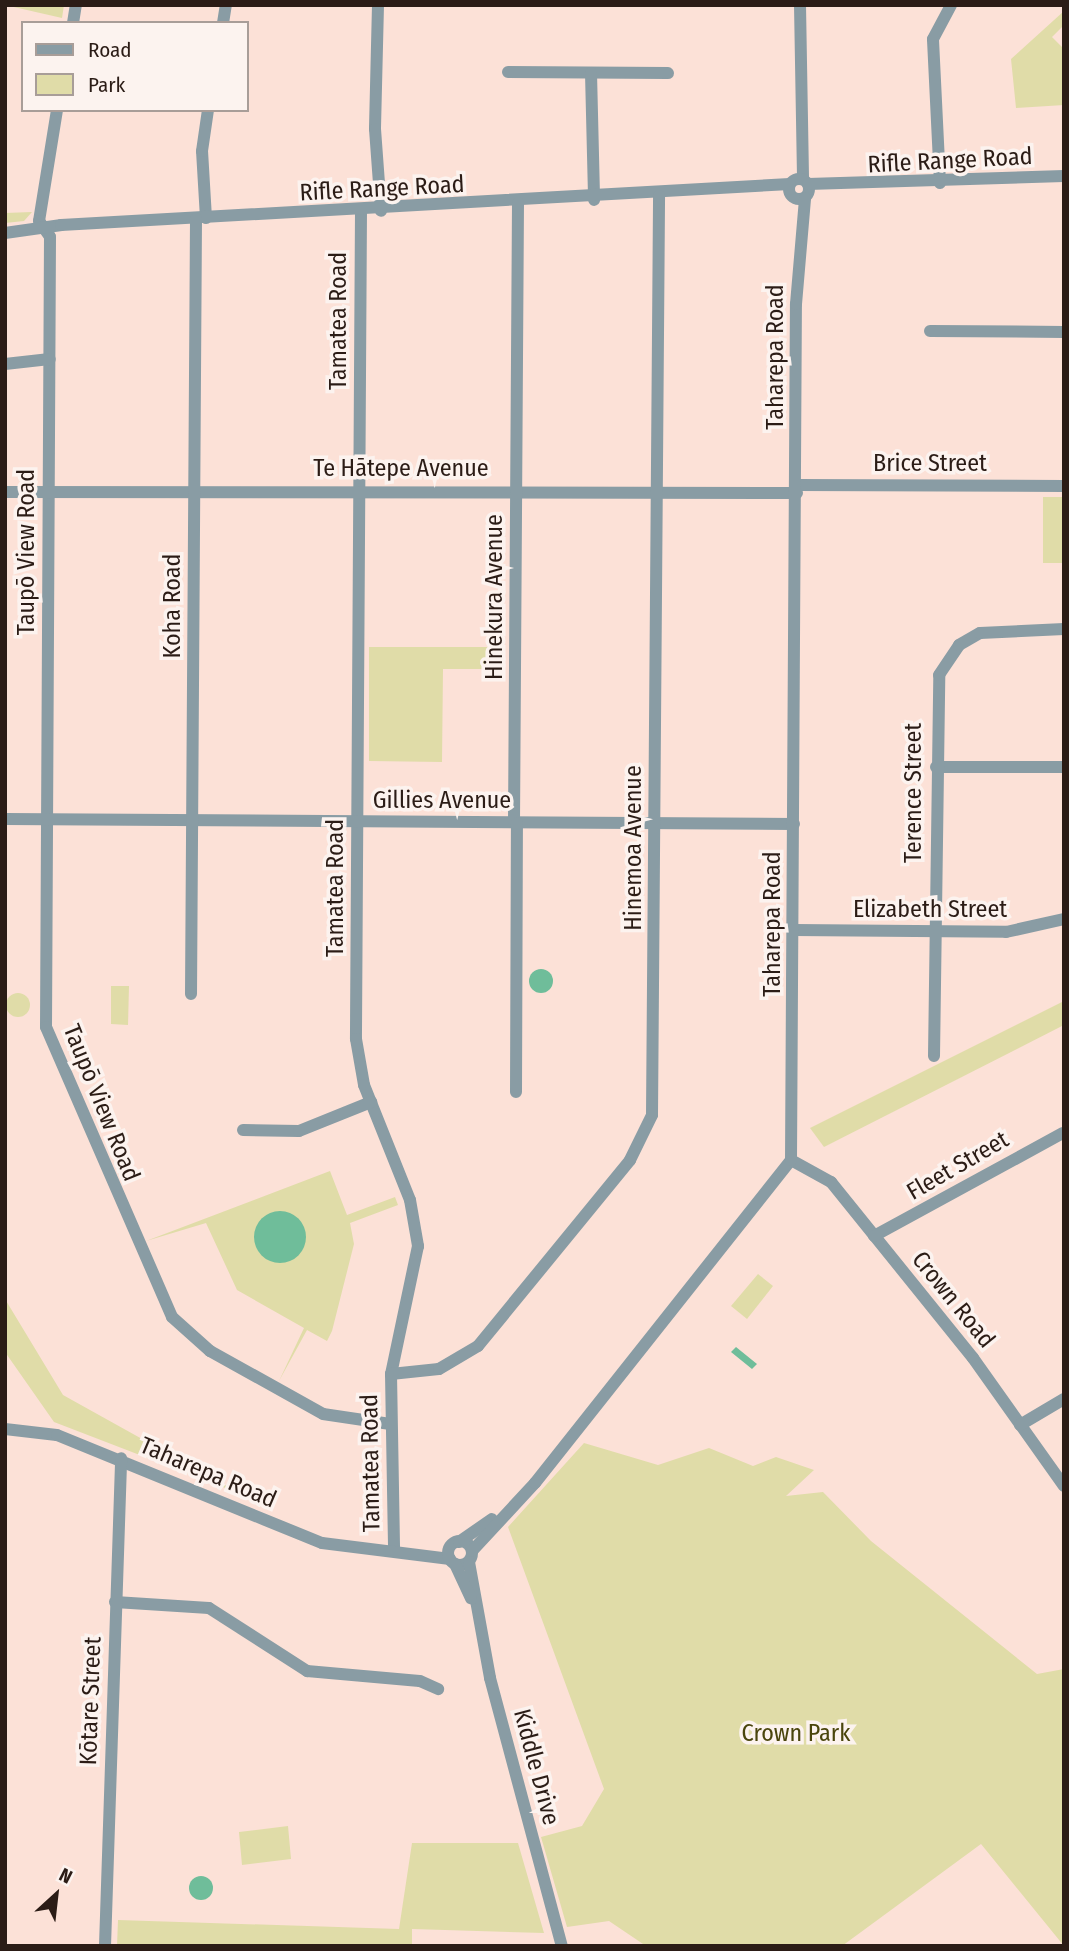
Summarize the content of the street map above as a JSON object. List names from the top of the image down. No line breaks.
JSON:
{"streets":{"street":["Rifle Range Road","Tamatea Road","Taharepa Road","Brice Street","Te Hātepe Avenue","Taupō View Road","Hinekura Avenue","Koha Road","Terence Street","Gillies Avenue","Hinemoa Avenue","Elizabeth Street","Fleet Street","Crown Road","Kōtare Street","Kiddle Drive"]},"crossings":[["Rifle Range Road","Tamatea Road"],["Rifle Range Road","Taharepa Road"],["Rifle Range Road","Taupō View Road"],["Rifle Range Road","Hinekura Avenue"],["Rifle Range Road","Koha Road"],["Rifle Range Road","Hinemoa Avenue"],["Tamatea Road","Taharepa Road"],["Tamatea Road","Te Hātepe Avenue"],["Tamatea Road","Taupō View Road"],["Tamatea Road","Gillies Avenue"],["Tamatea Road","Hinemoa Avenue"],["Taharepa Road","Brice Street"],["Taharepa Road","Te Hātepe Avenue"],["Taharepa Road","Gillies Avenue"],["Taharepa Road","Elizabeth Street"],["Taharepa Road","Crown Road"],["Taharepa Road","Kōtare Street"],["Taharepa Road","Kiddle Drive"],["Brice Street","Te Hātepe Avenue"],["Te Hātepe Avenue","Taupō View Road"],["Te Hātepe Avenue","Hinekura Avenue"],["Te Hātepe Avenue","Koha Road"],["Te Hātepe Avenue","Hinemoa Avenue"],["Taupō View Road","Gillies Avenue"],["Hinekura Avenue","Gillies Avenue"],["Koha Road","Gillies Avenue"],["Terence Street","Elizabeth Street"],["Gillies Avenue","Hinemoa Avenue"],["Fleet Street","Crown Road"]],"parks":["Crown Park"],"legend":["Road","Park"],"north":"top right"}
